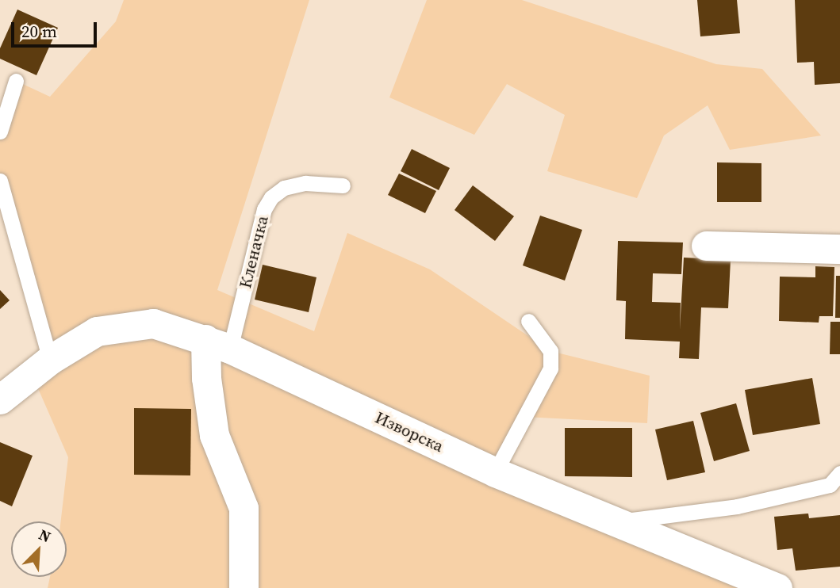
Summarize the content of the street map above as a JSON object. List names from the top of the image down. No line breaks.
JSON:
{"streets":{"street":["Изворска"],"lane":["Кленачка"]},"crossings":[["Кленачка","Изворска"]],"scale_bar":"20 m","north":"top right"}
